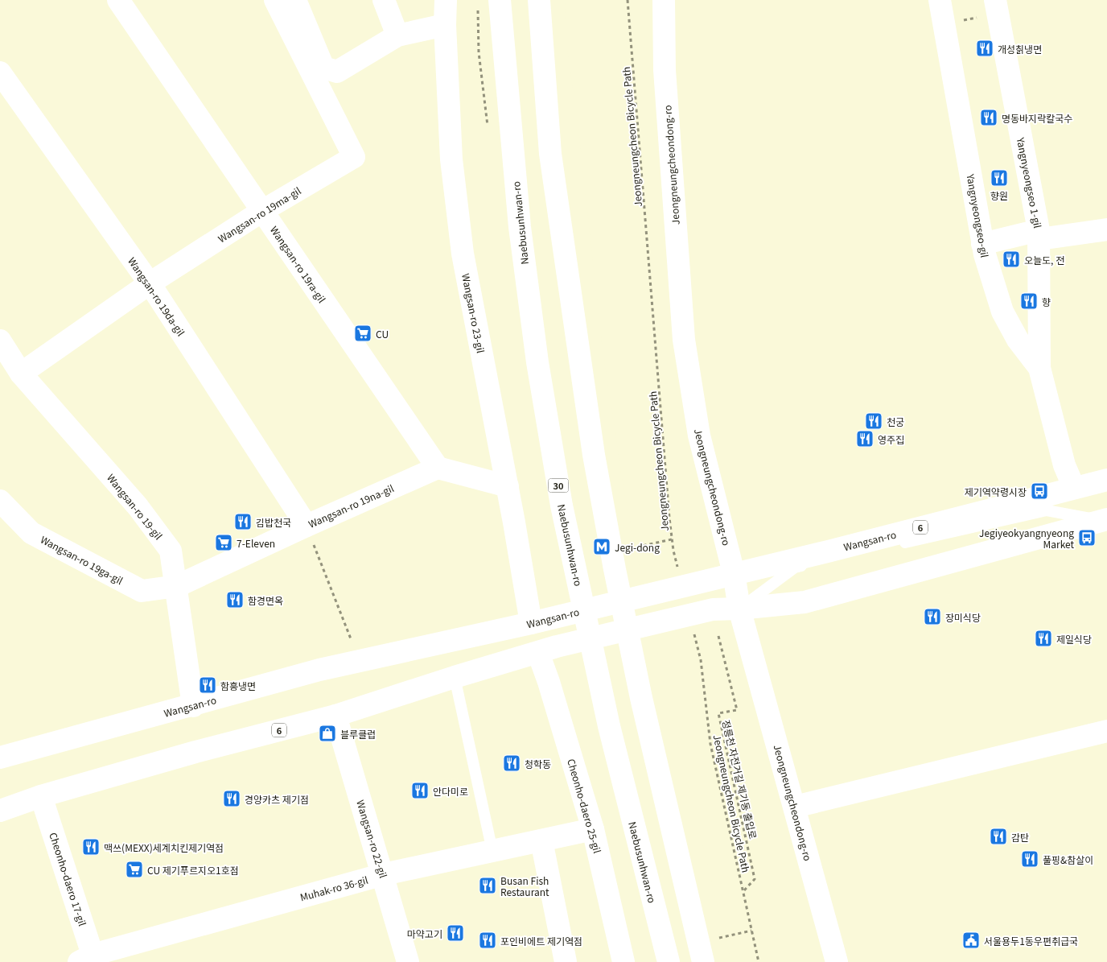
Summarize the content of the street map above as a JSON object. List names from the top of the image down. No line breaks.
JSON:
{"streets":{"main road":["Jeongneungcheondong-ro","Yangnyeongseo 1-gil","Wangsan-ro 19ma-gil","Yangnyeongseo-gil","Naebusunhwan-ro","Wangsan-ro 19ra-gil","Wangsan-ro 19da-gil","Wangsan-ro 23-gil","30","Wangsan-ro 19na-gil","Wangsan-ro 19-gil","6","Wangsan-ro","Wangsan-ro 19ga-gil","Cheonho-daero 25-gil","Wangsan-ro 22-gil","Cheonho-daero 17-gil","Muhak-ro 36-gil"],"path":["Jeongneungcheon Bicycle Path","정릉천 자전거길 제기동 출입로"]},"crossings":[["Jeongneungcheon Bicycle Path","정릉천 자전거길 제기동 출입로"],["Jeongneungcheondong-ro","Wangsan-ro"],["Yangnyeongseo 1-gil","Yangnyeongseo-gil"],["Wangsan-ro 19ma-gil","Wangsan-ro 19ra-gil"],["Wangsan-ro 19ma-gil","Wangsan-ro 19da-gil"],["Wangsan-ro 19ma-gil","Wangsan-ro 19-gil"],["Yangnyeongseo-gil","Wangsan-ro"],["Wangsan-ro 19ra-gil","Wangsan-ro 19na-gil"],["Wangsan-ro 19da-gil","Wangsan-ro 19na-gil"],["Wangsan-ro 23-gil","Wangsan-ro"],["Wangsan-ro 19na-gil","Wangsan-ro 19-gil"],["Wangsan-ro 19na-gil","Wangsan-ro 19ga-gil"],["Wangsan-ro 19-gil","Wangsan-ro"],["Wangsan-ro 19-gil","Wangsan-ro 19ga-gil"],["Wangsan-ro","Cheonho-daero 25-gil"],["Wangsan-ro","Wangsan-ro 22-gil"],["Wangsan-ro","Cheonho-daero 17-gil"],["Cheonho-daero 25-gil","Muhak-ro 36-gil"],["Wangsan-ro 22-gil","Muhak-ro 36-gil"],["Cheonho-daero 17-gil","Muhak-ro 36-gil"]],"places":{"restaurant":["개성칡냉면","명동바지락칼국수","향원","오늘도, 전","향","천궁","영주집","김밥천국","함경면옥","장미식당","제일식당","함흥냉면","청학동","안다미로","경양카츠 제기점","감탄","맥쓰(MEXX)세계치킨제기역점","풀핑&참살이","Busan Fish Restaurant","마약고기","포인비에트 제기역점"],"supermarket":["CU","7-Eleven","CU 제기푸르지오1호점"],"bus stop":["제기역약령시장","Jegiyeokyangnyeong Market"],"metro station":["Jegi-dong"],"shop":["블루클럽"],"public building":["서울용두1동우편취급국"]}}
